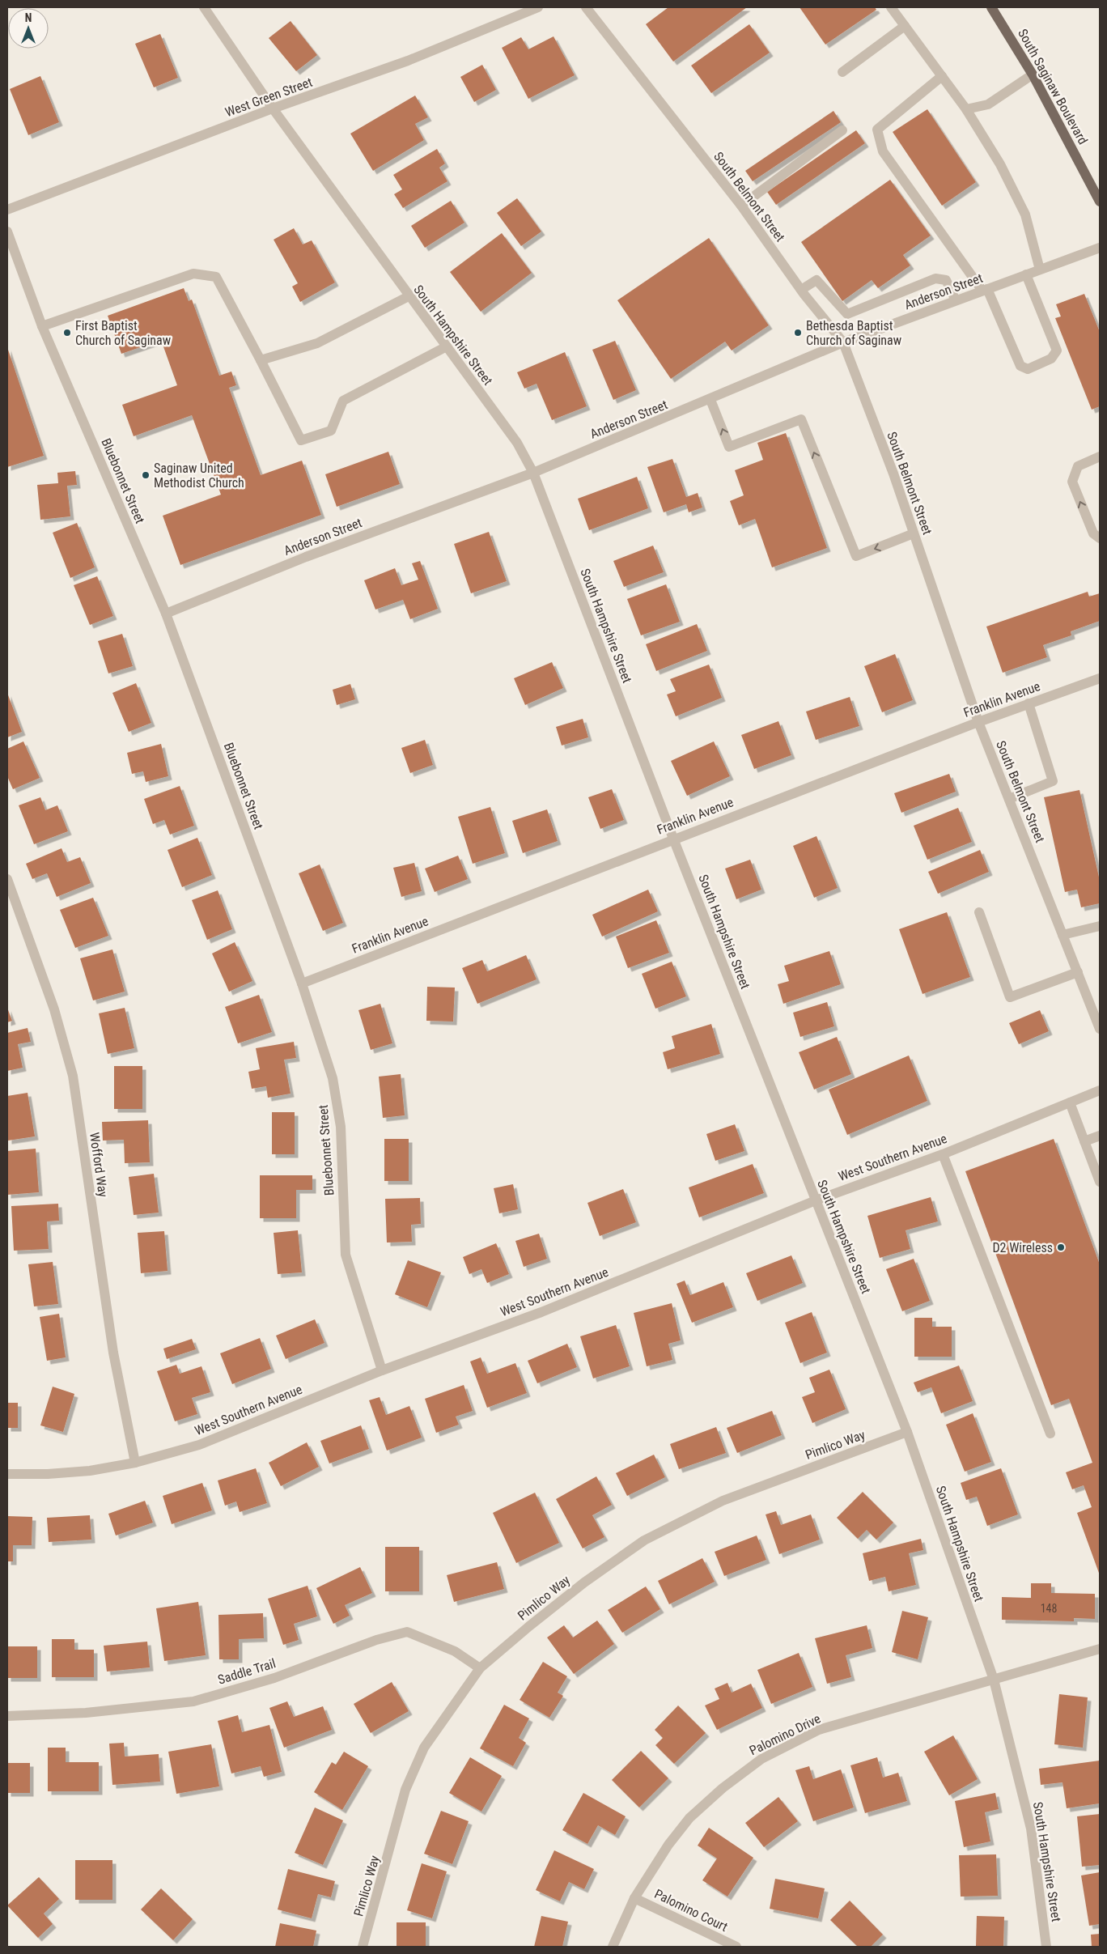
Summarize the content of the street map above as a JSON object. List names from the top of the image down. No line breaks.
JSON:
{"streets":{"main road":["South Saginaw Boulevard"],"street":["West Green Street","South Belmont Street","Anderson Street","South Hampshire Street","Bluebonnet Street","Franklin Avenue","West Southern Avenue","Wofford Way","Pimlico Way","Saddle Trail","Palomino Drive","Palomino Court"]},"crossings":[["West Green Street","South Hampshire Street"],["South Belmont Street","Anderson Street"],["South Belmont Street","Franklin Avenue"],["Anderson Street","South Hampshire Street"],["Anderson Street","Bluebonnet Street"],["South Hampshire Street","Franklin Avenue"],["South Hampshire Street","West Southern Avenue"],["South Hampshire Street","Pimlico Way"],["South Hampshire Street","Palomino Drive"],["Bluebonnet Street","Franklin Avenue"],["Bluebonnet Street","West Southern Avenue"],["West Southern Avenue","Wofford Way"],["Pimlico Way","Saddle Trail"],["Palomino Drive","Palomino Court"]],"places":["First Baptist Church of Saginaw","Bethesda Baptist Church of Saginaw","Saginaw United Methodist Church","D2 Wireless"],"house_numbers":["148"],"north":"top"}
